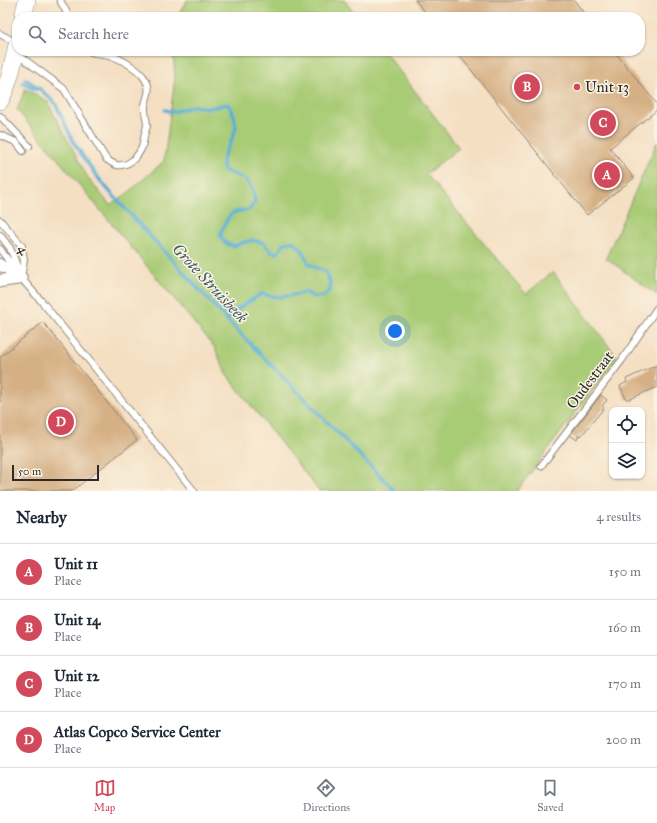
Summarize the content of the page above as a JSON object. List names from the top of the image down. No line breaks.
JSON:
{"streets":{"lane":["4","Oudestraat"]},"water":["Grote Struisbeek"],"places":["Unit 13"],"scale_bar":"50 m","page":{"search":"Search here","pins":["B","C","A","D"],"scale":"50 m","heading":["Nearby","4 results"],"list":[{"mark":"A","name":"Unit 11","note":"Place","value":"150 m"},{"mark":"B","name":"Unit 14","note":"Place","value":"160 m"},{"mark":"C","name":"Unit 12","note":"Place","value":"170 m"},{"mark":"D","name":"Atlas Copco Service Center","note":"Place","value":"200 m"}],"nav":["Map","Directions","Saved"]}}
